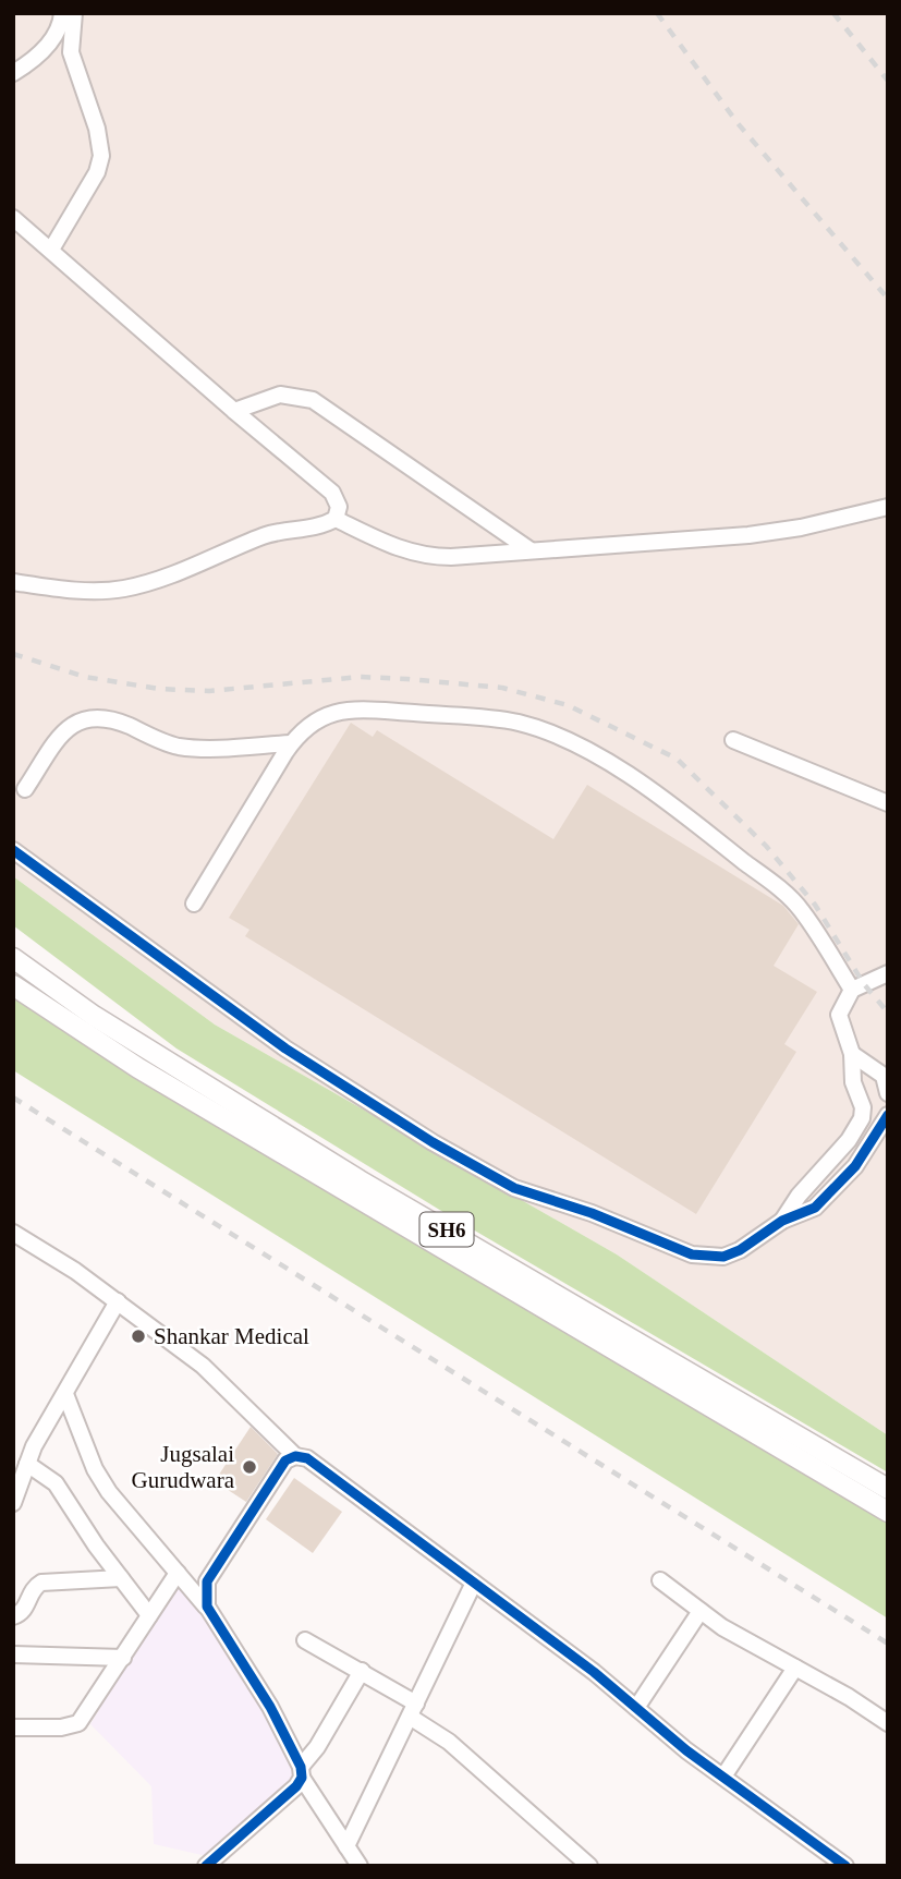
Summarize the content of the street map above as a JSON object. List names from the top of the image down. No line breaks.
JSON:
{"streets":{"main road":["SH6"]},"places":["Shankar Medical","Jugsalai Gurudwara"]}
